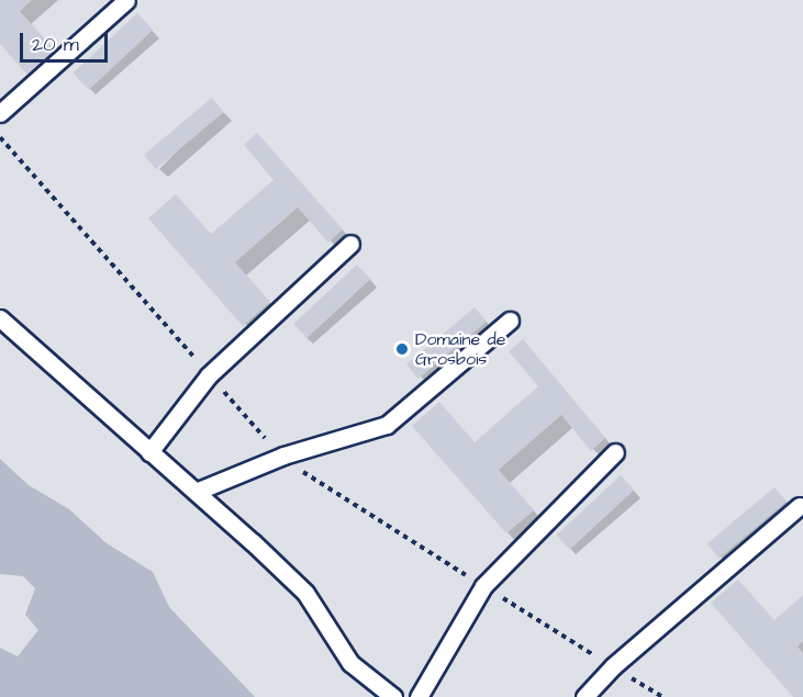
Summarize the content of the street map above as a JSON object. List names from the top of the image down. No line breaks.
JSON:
{"places":["Domaine de Grosbois"],"scale_bar":"20 m"}
